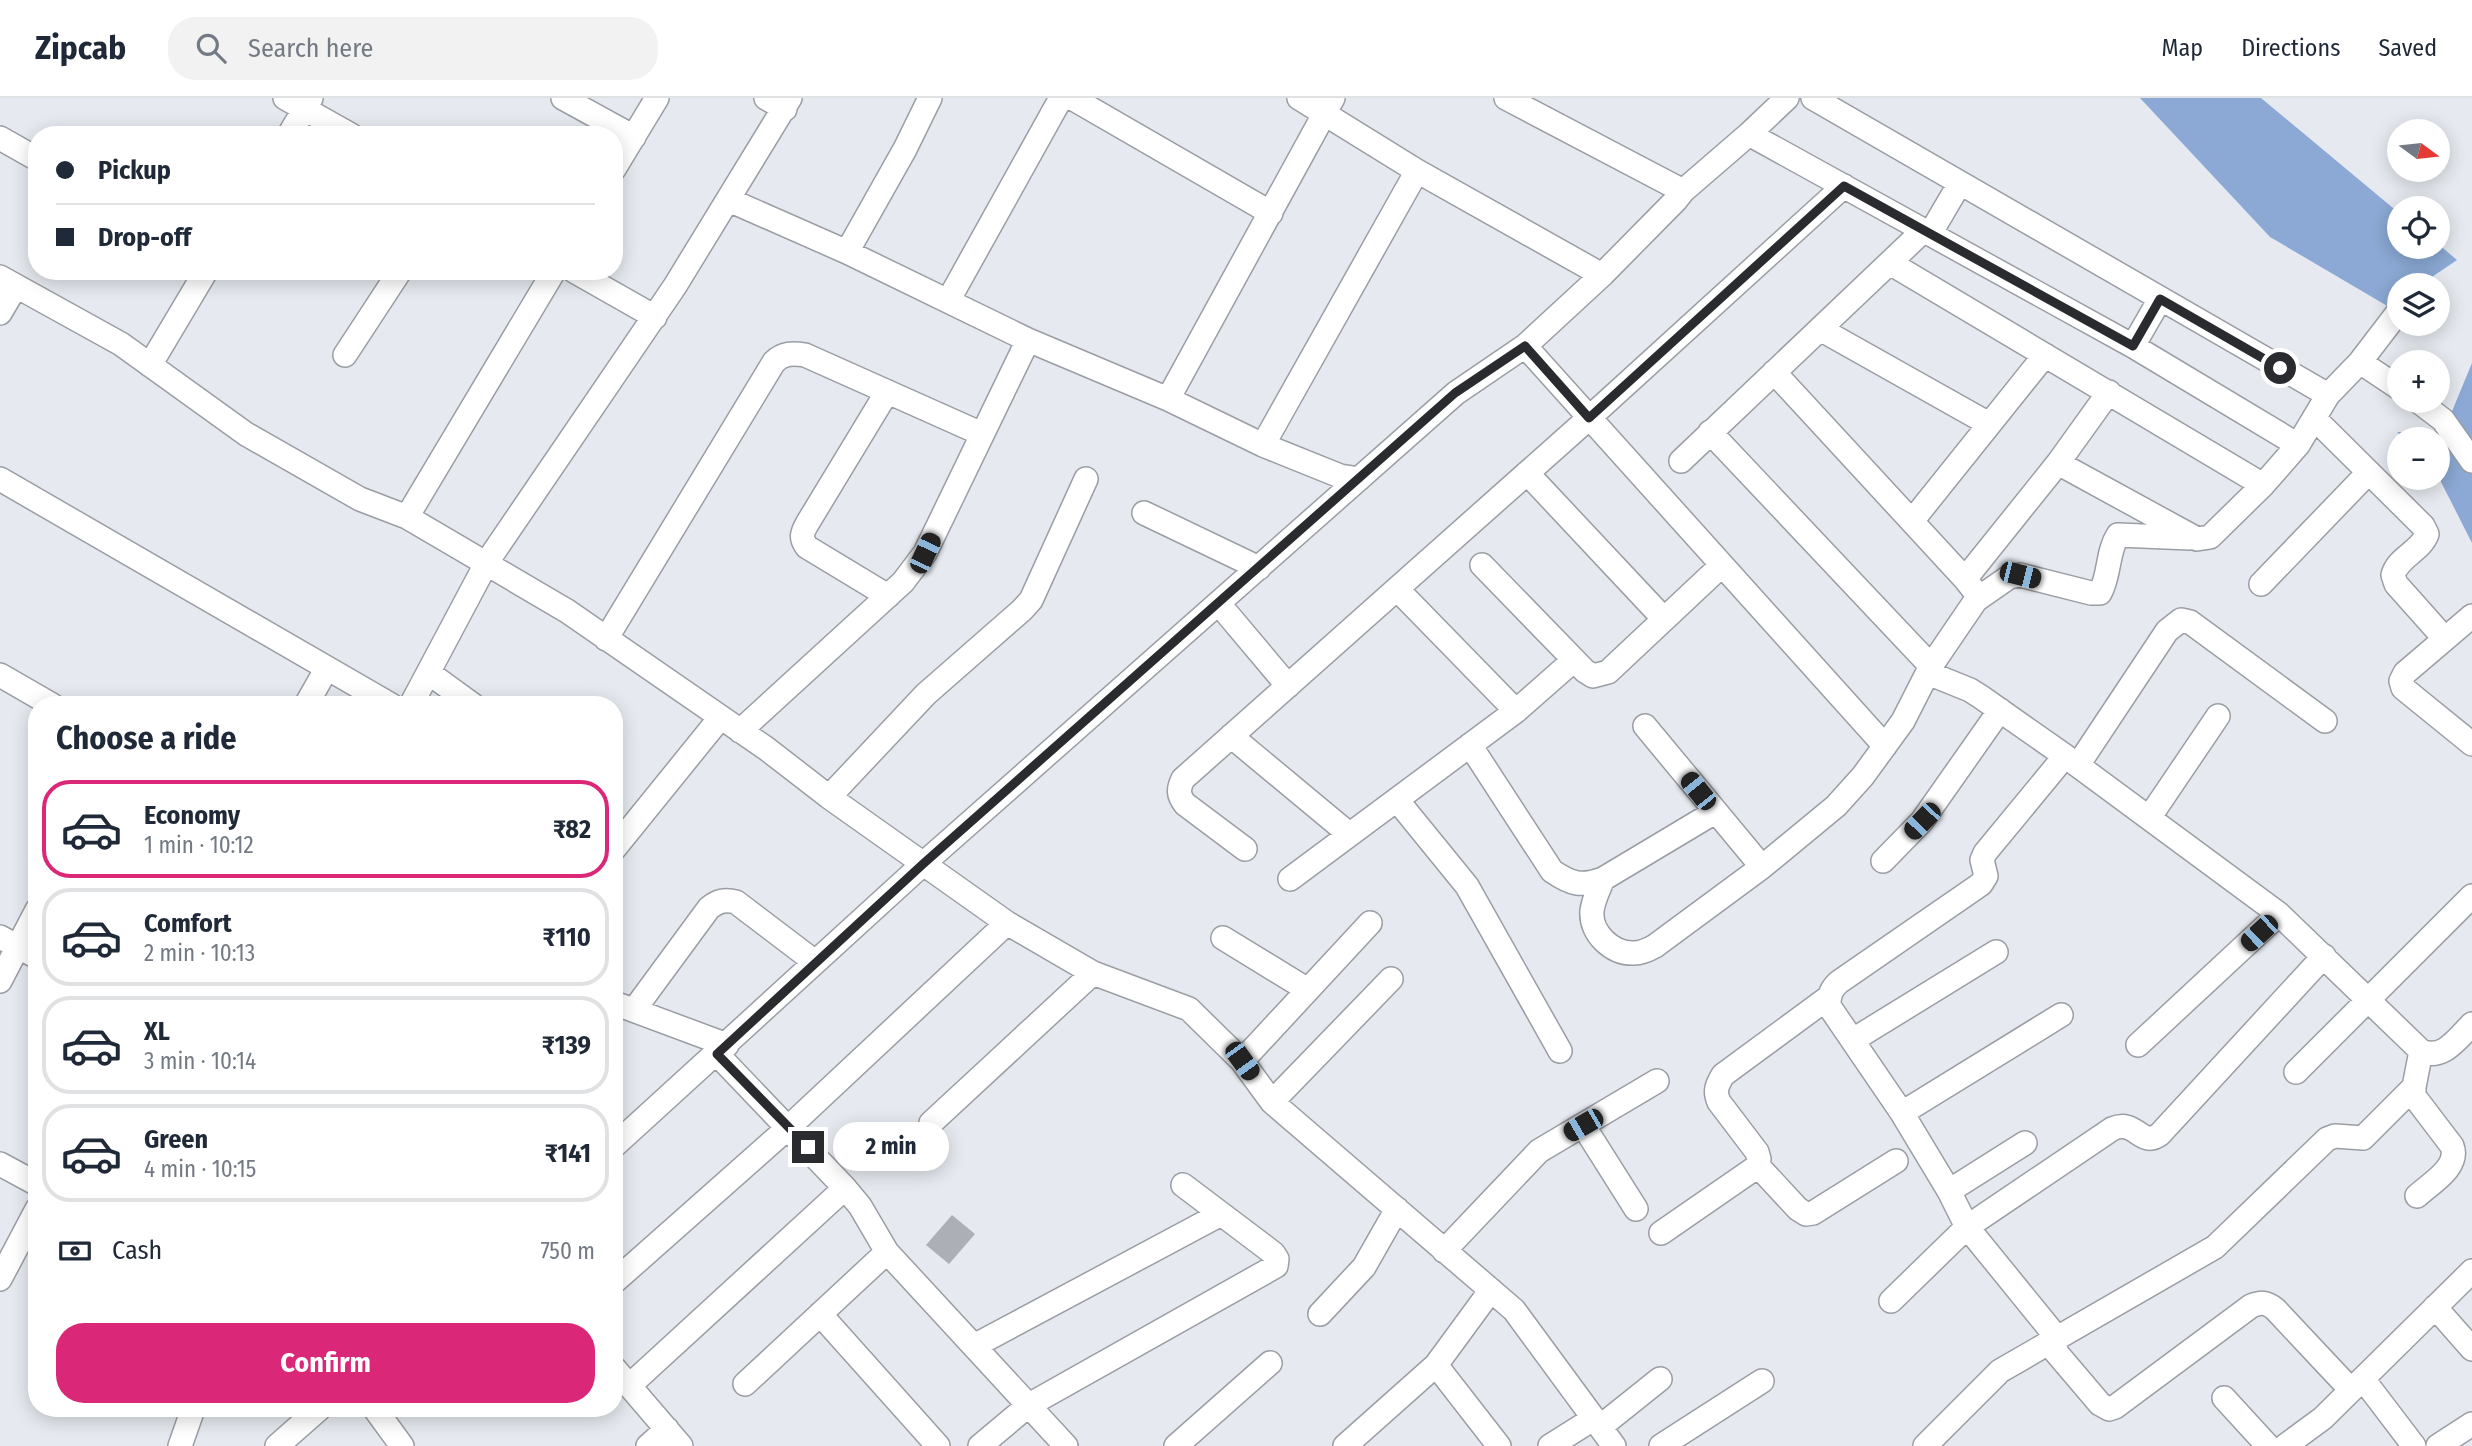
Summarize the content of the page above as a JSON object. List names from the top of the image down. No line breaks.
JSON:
{"north":"right","page":{"header":"Zipcab","search":"Search here","nav":["Map","Directions","Saved"],"map_buttons":["+","−"],"banner":["Pickup","Drop-off"],"heading":"Choose a ride","list":[{"name":"Economy","note":"1 min · 10:12","value":"₹82"},{"name":"Comfort","note":"2 min · 10:13","value":"₹110"},{"name":"XL","note":"3 min · 10:14","value":"₹139"},{"name":"Green","note":"4 min · 10:15","value":"₹141"}],"bubble":"2 min","pay":["Cash","750 m"],"buttons":"Confirm"}}
